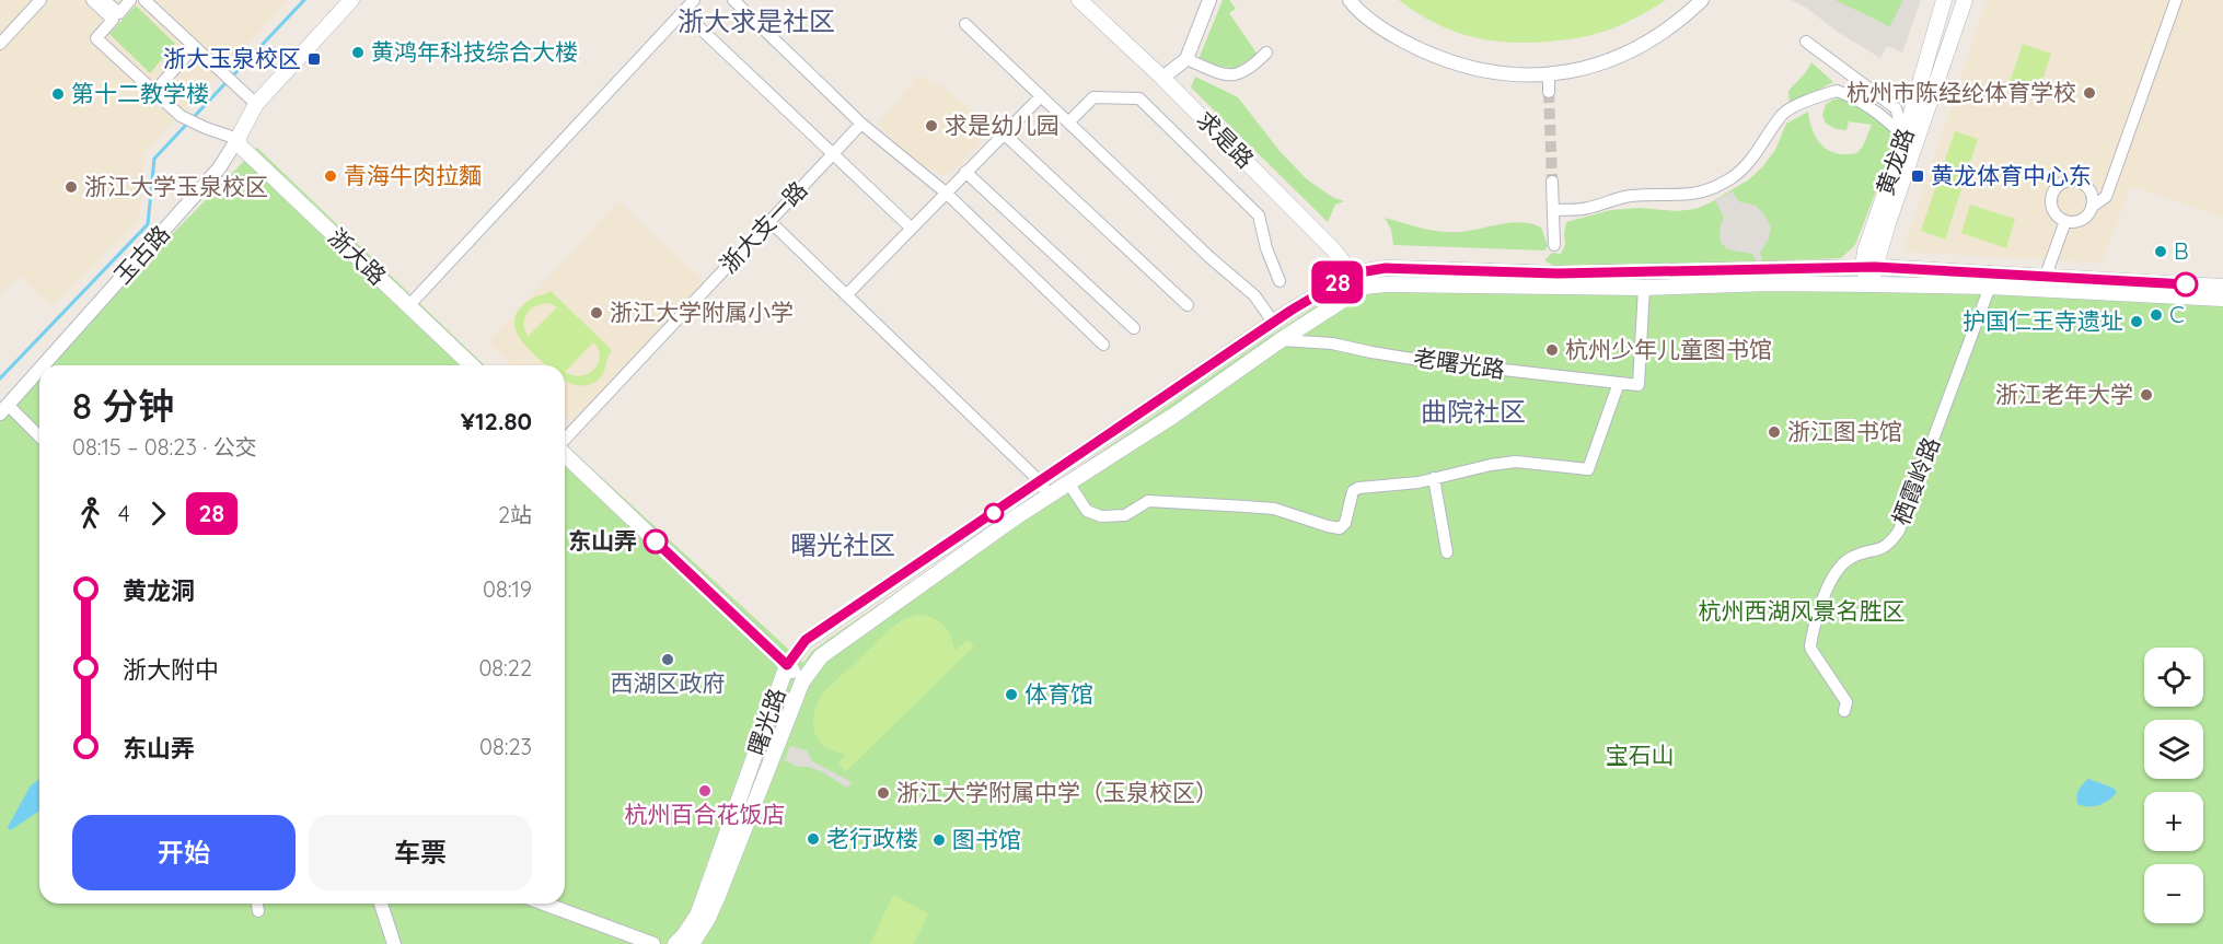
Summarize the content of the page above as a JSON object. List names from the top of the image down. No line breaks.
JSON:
{"streets":{"main road":["求是路","黄龙路","玉古路","浙大路","曙光路"],"street":["浙大支一路","老曙光路","栖霞岭路"]},"crossings":[["求是路","曙光路"],["黄龙路","曙光路"],["玉古路","浙大路"],["老曙光路","曙光路"],["栖霞岭路","曙光路"]],"districts":["浙大求是社区","曲院社区","曙光社区"],"parks":["杭州西湖风景名胜区","宝石山"],"places":{"other":["黄鸿年科技综合大楼","杭州市陈经纶体育学校","第十二教学楼","求是幼儿园","青海牛肉拉麵","浙江大学玉泉校区","B","浙江大学附属小学","C","护国仁王寺遗址","杭州少年儿童图书馆","浙江老年大学","浙江图书馆","东山弄","西湖区政府","体育馆","杭州百合花饭店","浙江大学附属中学（玉泉校区）","老行政楼","图书馆"],"transit":["浙大玉泉校区","黄龙体育中心东"]},"lines":["bus line 28"],"page":{"on_map":"28","heading":["8 分钟","08:15 – 08:23 · 公交","¥12.80"],"legs":["4","28","2站"],"list":[{"name":"黄龙洞","value":"08:19"},{"name":"浙大附中","value":"08:22"},{"name":"东山弄","value":"08:23"}],"map_buttons":["+","−"],"buttons":["开始","车票"]}}
